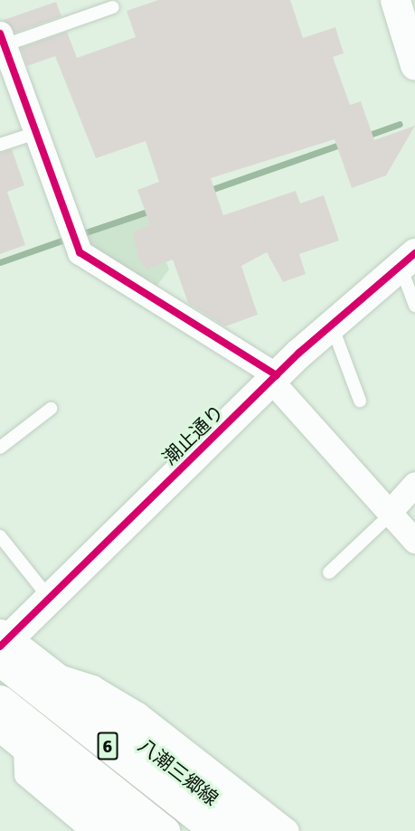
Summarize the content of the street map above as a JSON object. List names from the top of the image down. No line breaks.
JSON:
{"streets":{"main road":["潮止通り","6","八潮三郷線"]},"crossings":[["潮止通り","6"],["潮止通り","八潮三郷線"],["6","八潮三郷線"]]}
